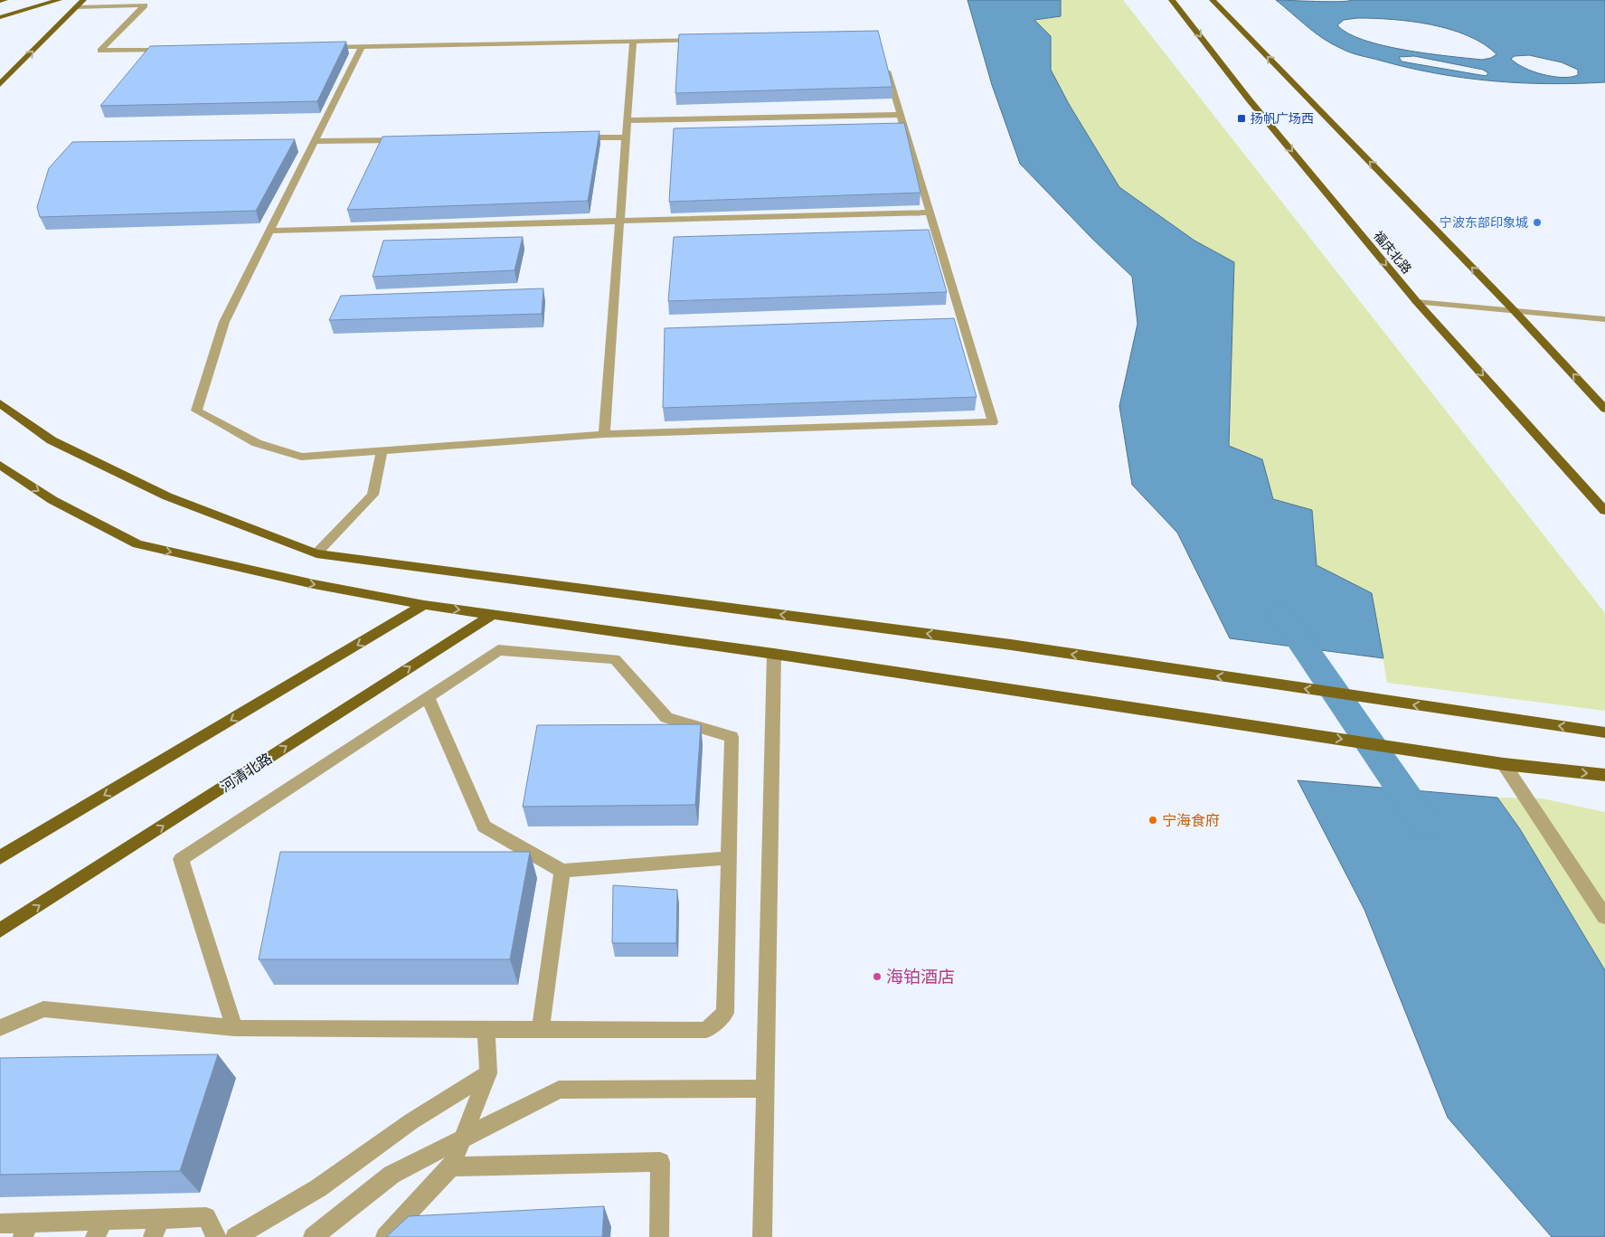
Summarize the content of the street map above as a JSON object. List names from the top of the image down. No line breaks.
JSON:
{"streets":{"main road":["福庆北路","河清北路"]},"places":{"transit":["扬帆广场西"],"other":["宁波东部印象城","宁海食府","海铂酒店"]}}
